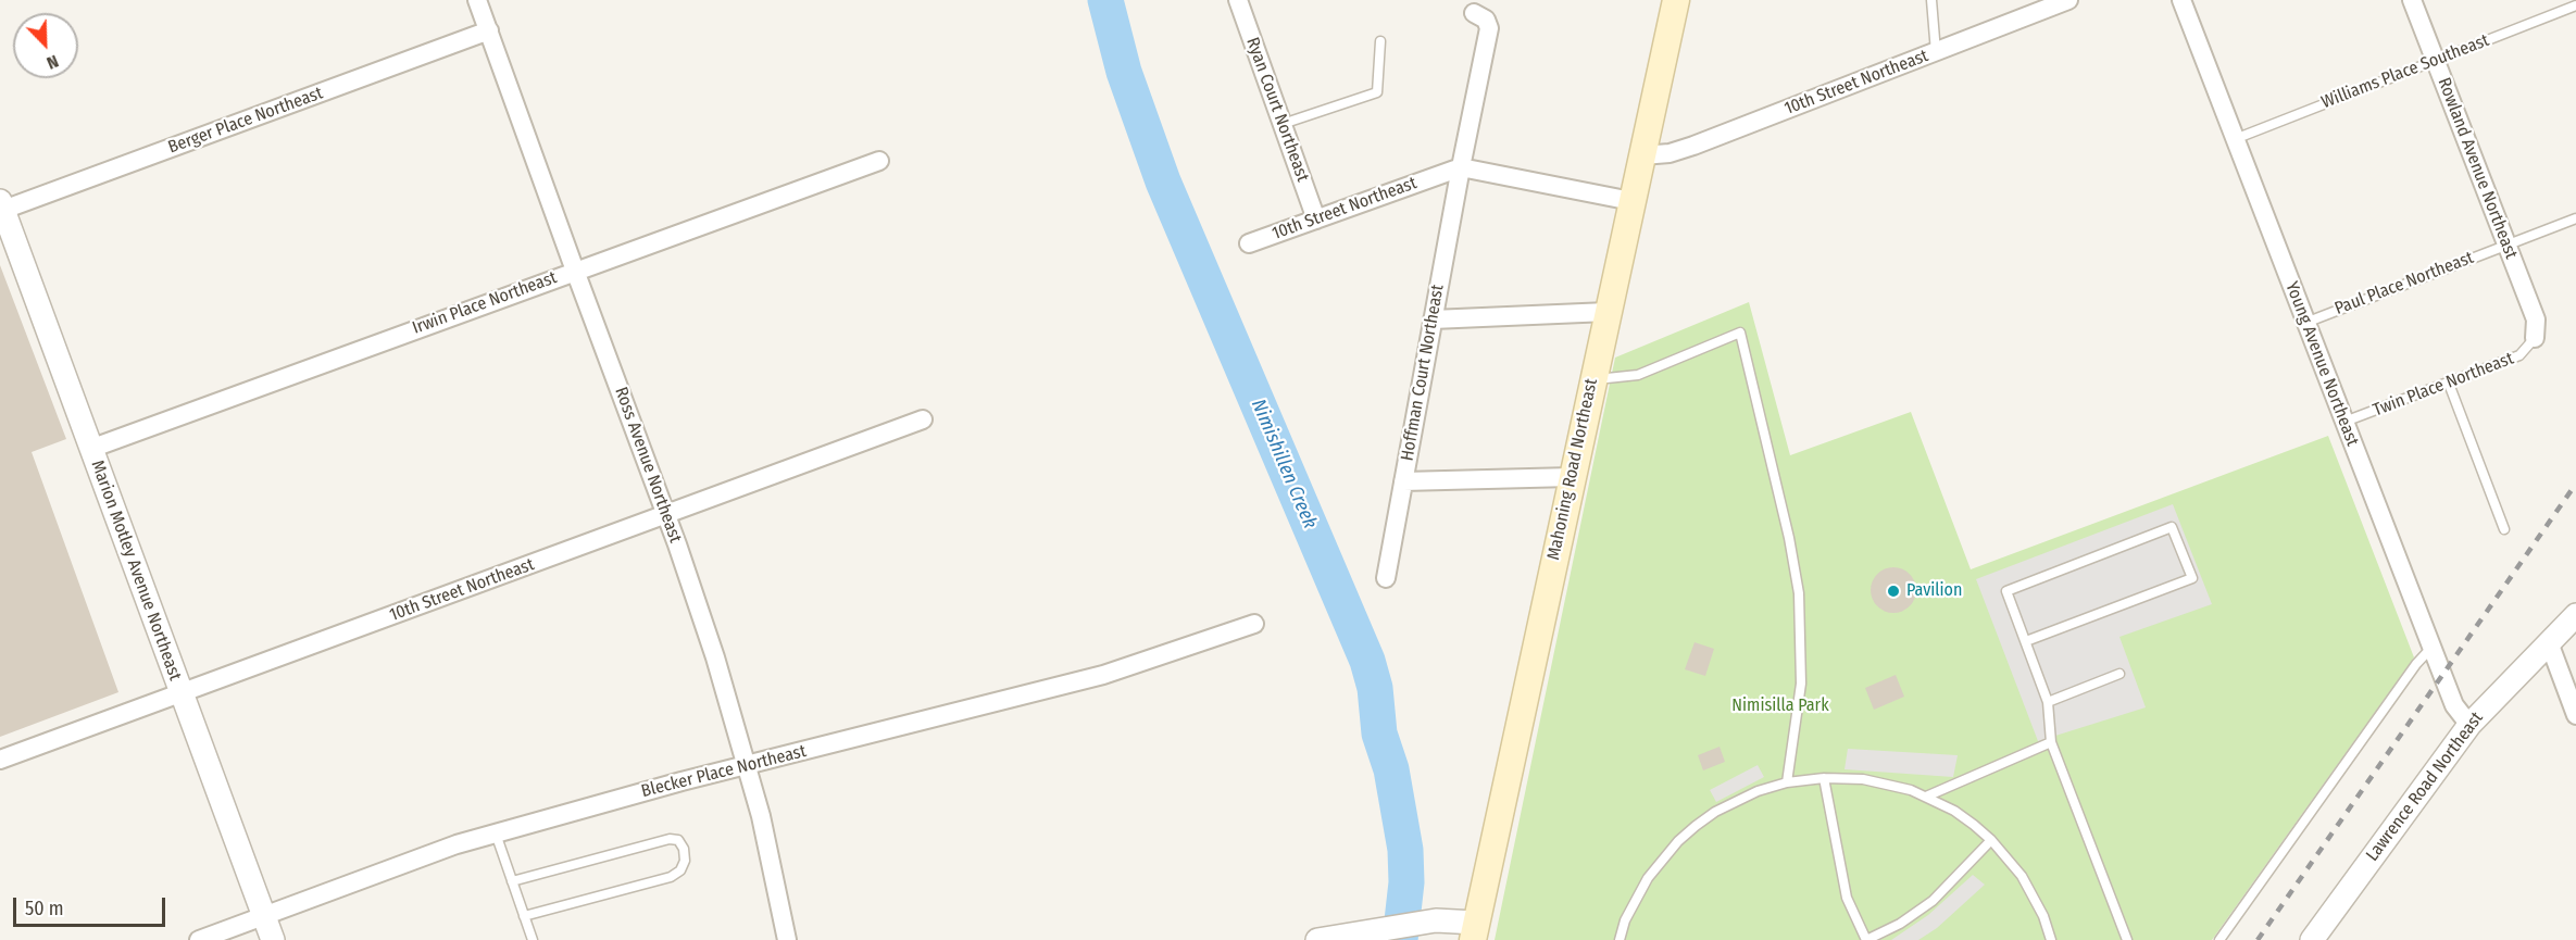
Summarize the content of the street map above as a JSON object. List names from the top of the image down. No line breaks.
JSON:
{"streets":{"main road":["Mahoning Road Northeast"],"street":["10th Street Northeast","Ryan Court Northeast","Berger Place Northeast","Rowland Avenue Northeast","Irwin Place Northeast","Young Avenue Northeast","Hoffman Court Northeast","Ross Avenue Northeast","Marion Motley Avenue Northeast","Blecker Place Northeast","Lawrence Road Northeast"],"lane":["Williams Place Southeast","Paul Place Northeast","Twin Place Northeast"]},"crossings":[["Williams Place Southeast","Rowland Avenue Northeast"],["Williams Place Southeast","Young Avenue Northeast"],["10th Street Northeast","Ryan Court Northeast"],["10th Street Northeast","Hoffman Court Northeast"],["10th Street Northeast","Ross Avenue Northeast"],["10th Street Northeast","Mahoning Road Northeast"],["10th Street Northeast","Marion Motley Avenue Northeast"],["Berger Place Northeast","Ross Avenue Northeast"],["Berger Place Northeast","Marion Motley Avenue Northeast"],["Rowland Avenue Northeast","Paul Place Northeast"],["Rowland Avenue Northeast","Twin Place Northeast"],["Paul Place Northeast","Young Avenue Northeast"],["Irwin Place Northeast","Ross Avenue Northeast"],["Irwin Place Northeast","Marion Motley Avenue Northeast"],["Young Avenue Northeast","Twin Place Northeast"],["Young Avenue Northeast","Lawrence Road Northeast"],["Ross Avenue Northeast","Blecker Place Northeast"],["Marion Motley Avenue Northeast","Blecker Place Northeast"]],"water":["Nimishillen Creek"],"parks":["Nimisilla Park"],"places":["Pavilion"],"scale_bar":"50 m","north":"bottom right"}
